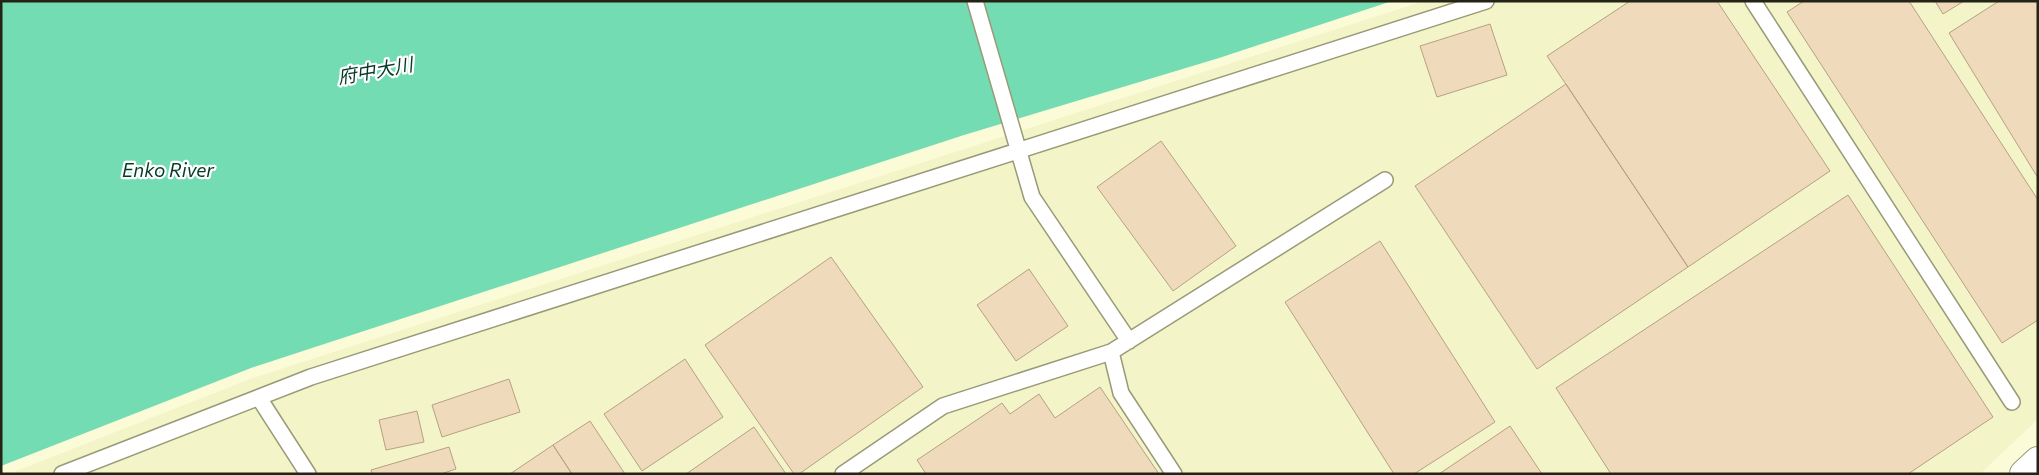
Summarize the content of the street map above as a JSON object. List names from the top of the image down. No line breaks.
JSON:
{"water":["府中大川","Enko River"]}
